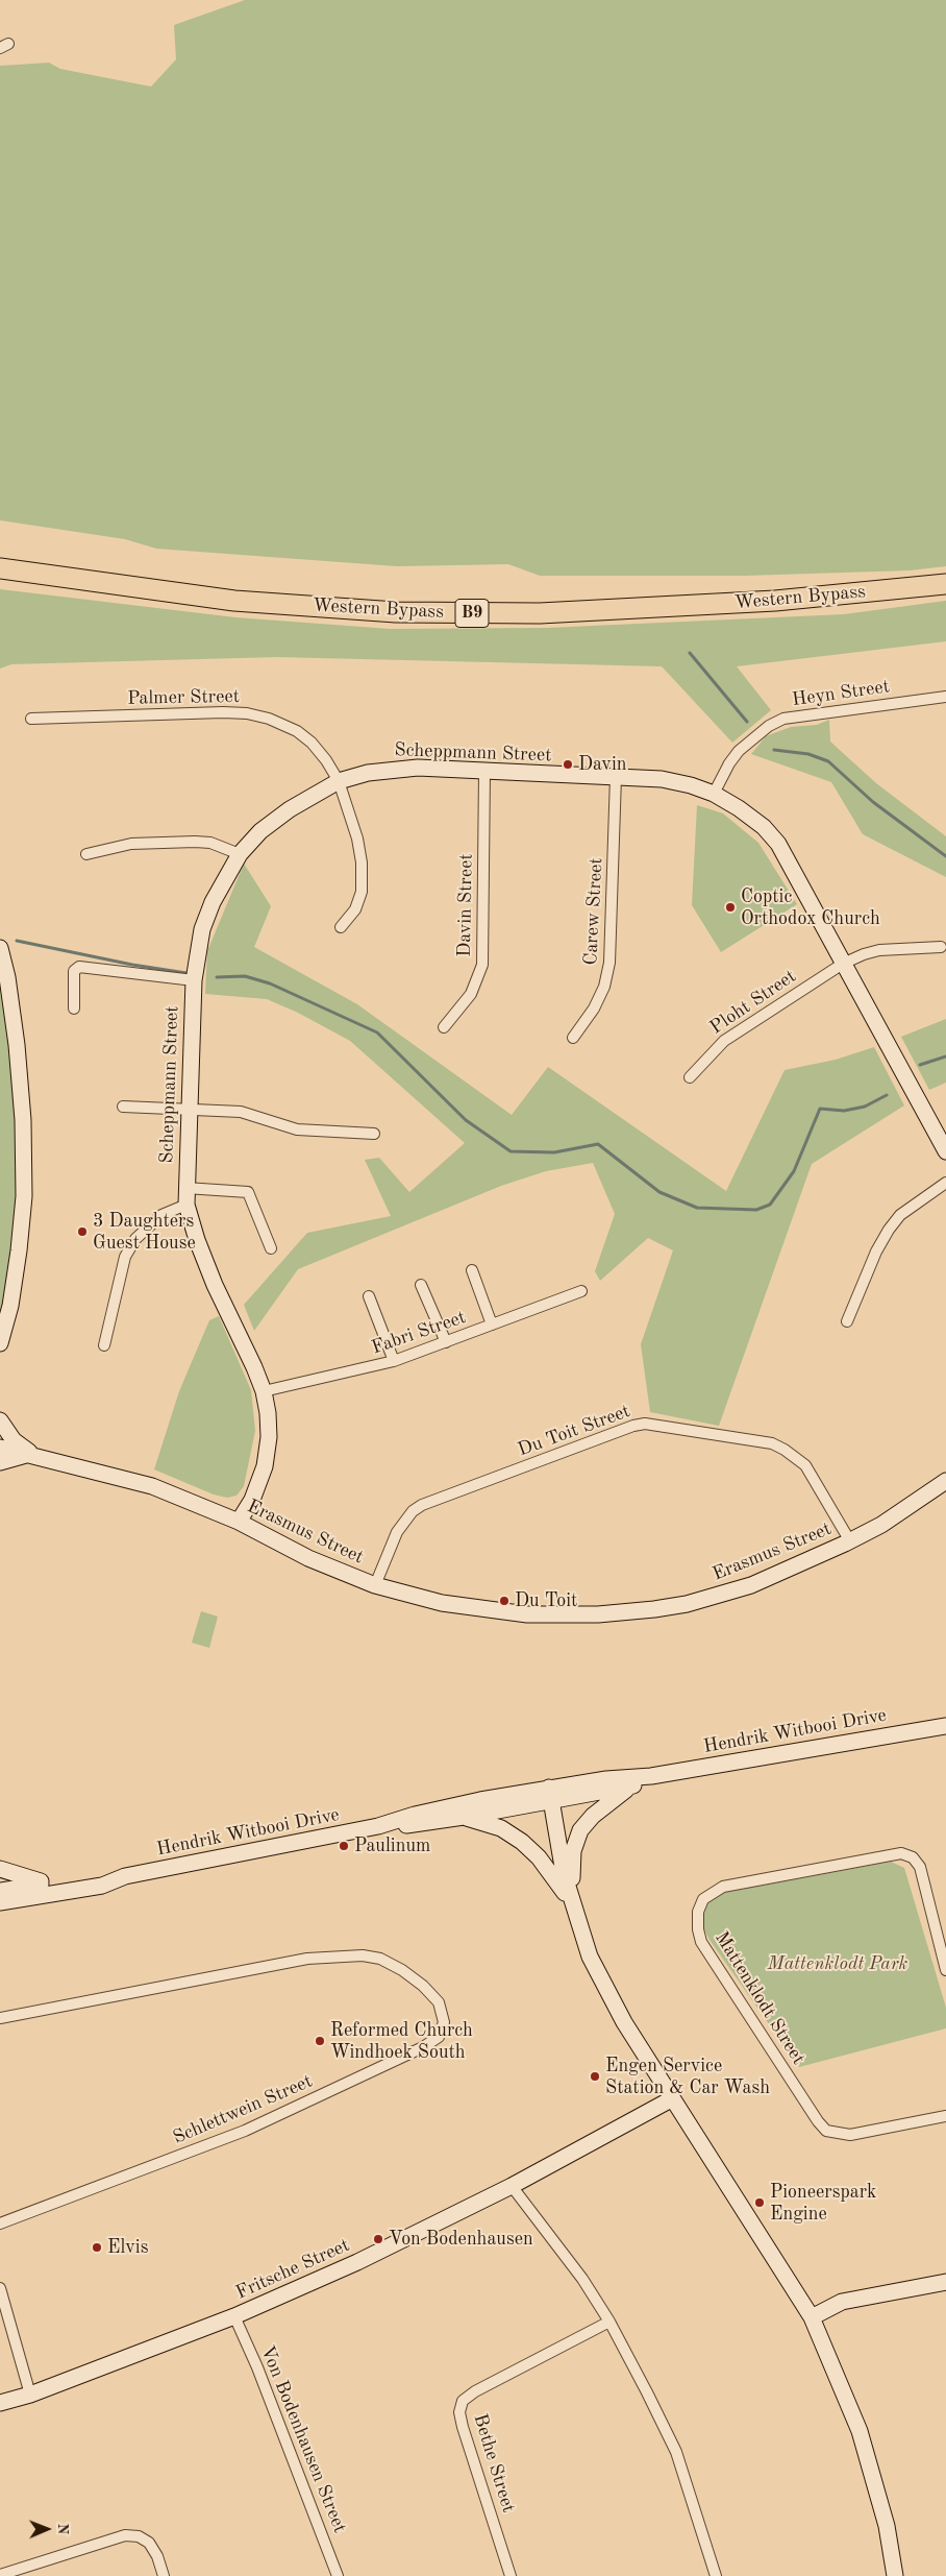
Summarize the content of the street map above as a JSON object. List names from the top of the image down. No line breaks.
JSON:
{"streets":{"highway":["Western Bypass","B9"],"street":["Heyn Street","Palmer Street","Scheppmann Street","Davin Street","Carew Street","Ploht Street","Fabri Street","Du Toit Street","Erasmus Street","Hendrik Witbooi Drive","Mattenklodt Street","Schlettwein Street","Fritsche Street","Von Bodenhausen Street","Bethe Street"]},"crossings":[["Heyn Street","Scheppmann Street"],["Palmer Street","Scheppmann Street"],["Scheppmann Street","Davin Street"],["Scheppmann Street","Carew Street"],["Scheppmann Street","Ploht Street"],["Scheppmann Street","Fabri Street"],["Scheppmann Street","Erasmus Street"],["Du Toit Street","Erasmus Street"],["Fritsche Street","Von Bodenhausen Street"]],"parks":["Mattenklodt Park"],"places":["Davin","Coptic Orthodox Church","3 Daughters Guest House","Du Toit","Paulinum","Reformed Church Windhoek South","Engen Service Station & Car Wash","Pioneerspark Engine","Von Bodenhausen","Elvis"],"north":"right"}
